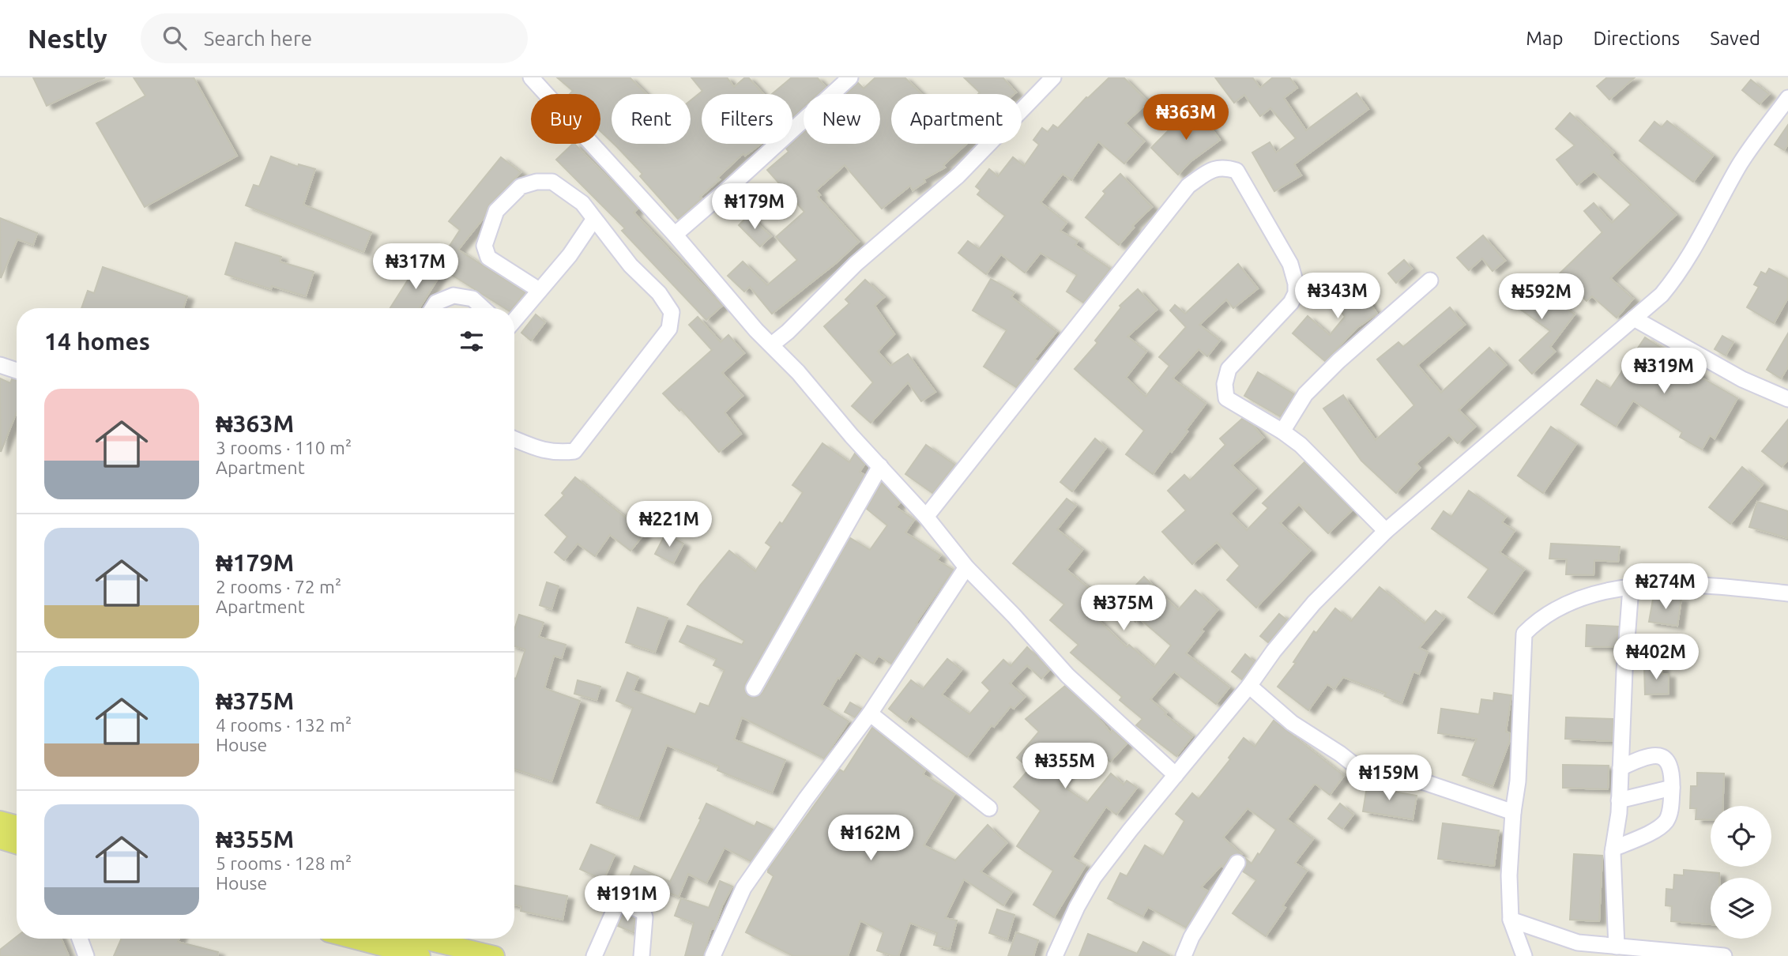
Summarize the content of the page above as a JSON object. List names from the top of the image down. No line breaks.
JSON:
{"page":{"header":"Nestly","search":"Search here","nav":["Map","Directions","Saved"],"price":["₦363M","₦179M","₦317M","₦343M","₦592M","₦319M","₦221M","₦274M","₦375M","₦402M","₦355M","₦159M","₦162M","₦191M"],"chip":["Buy","Rent","Filters","New","Apartment"],"heading":"14 homes","list":[{"name":"₦363M","note":"3 rooms · 110 m² · Apartment"},{"name":"₦179M","note":"2 rooms · 72 m² · Apartment"},{"name":"₦375M","note":"4 rooms · 132 m² · House"},{"name":"₦355M","note":"5 rooms · 128 m² · House"}]}}
